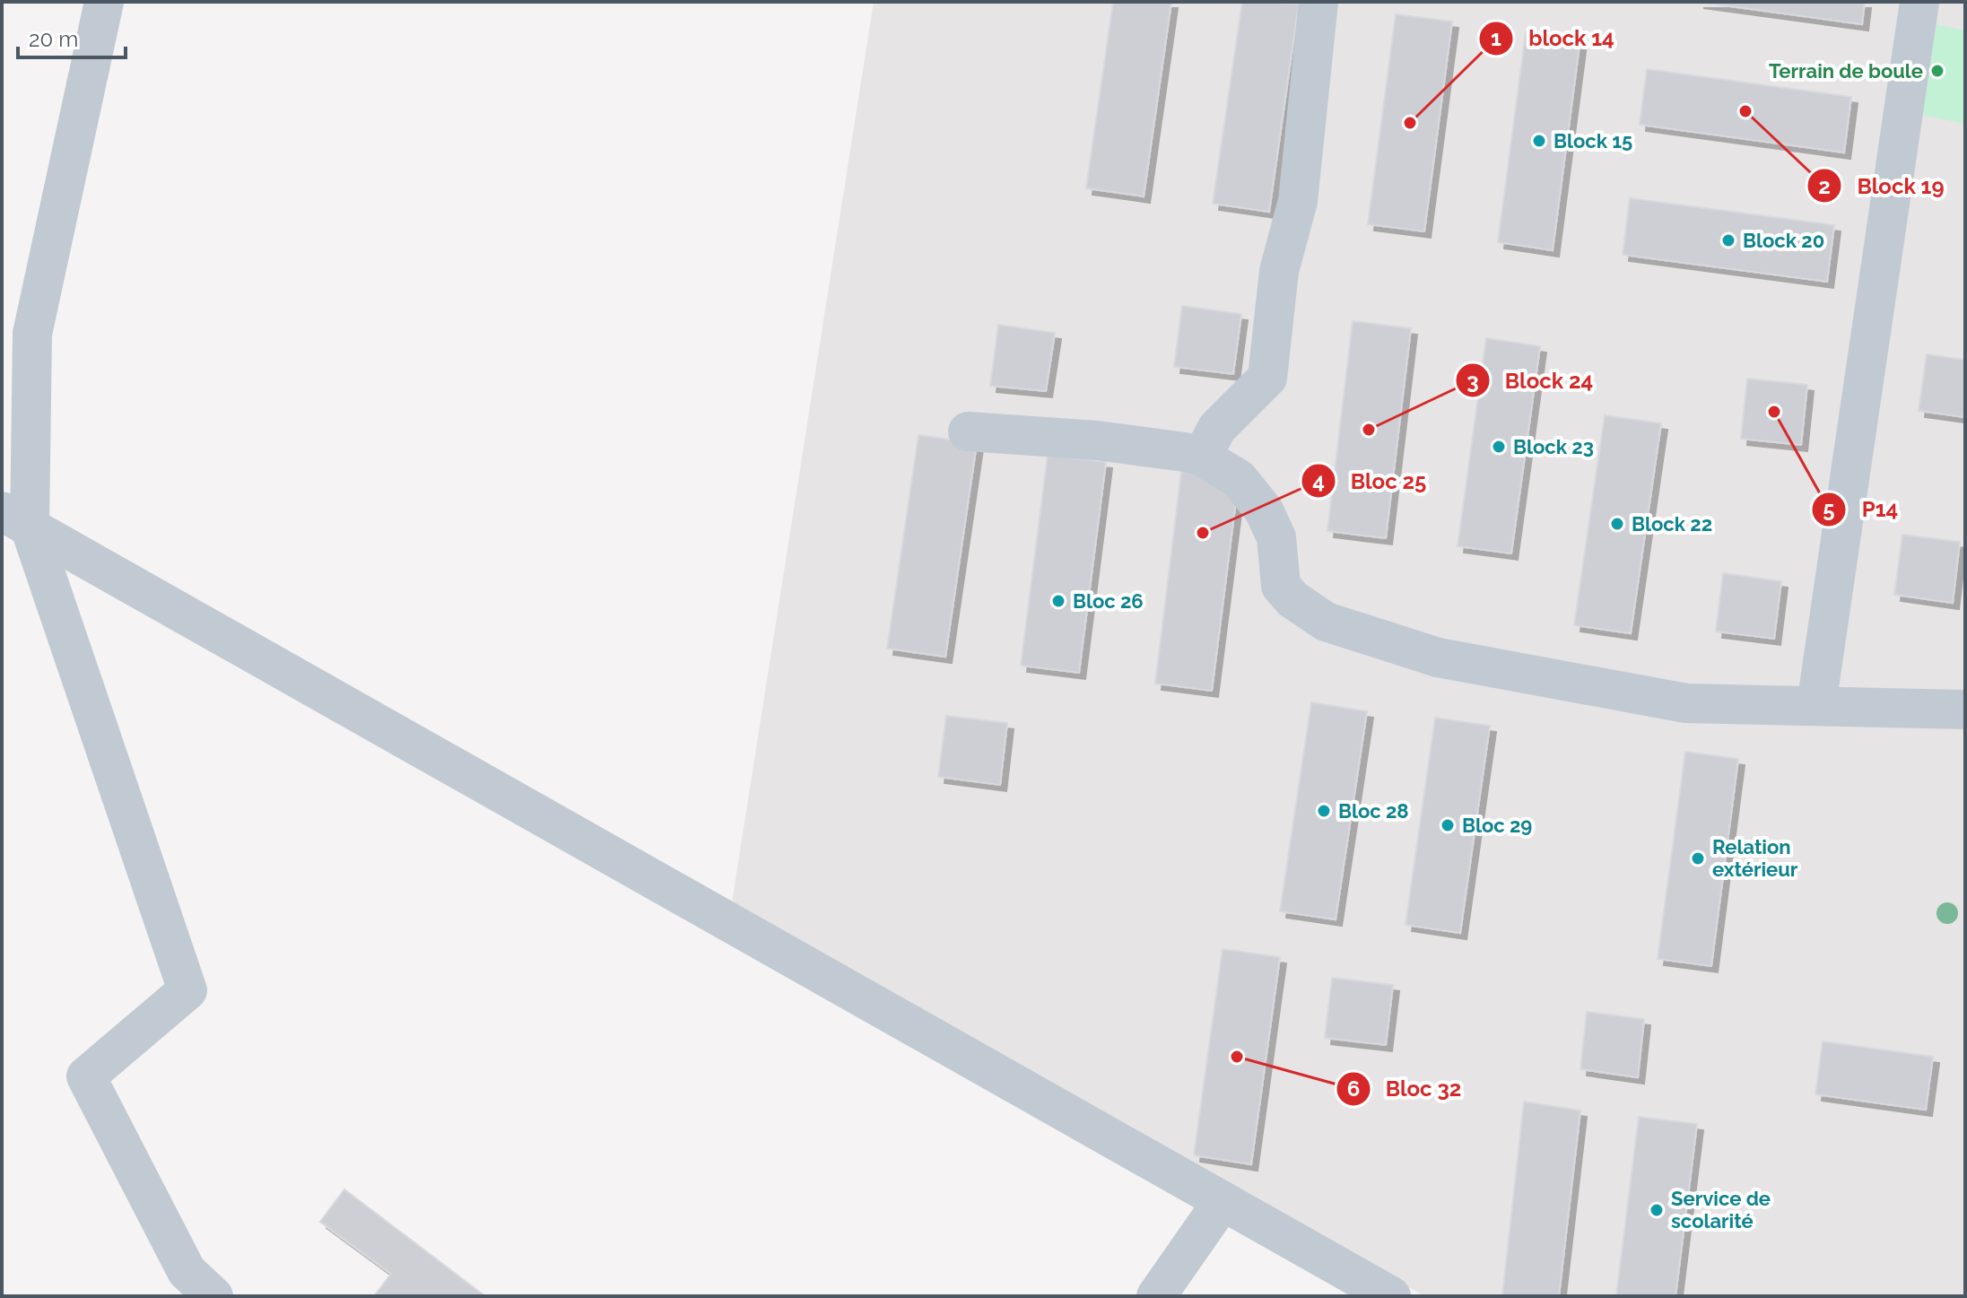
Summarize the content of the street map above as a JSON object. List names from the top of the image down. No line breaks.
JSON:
{"places":["Terrain de boule","Block 19","block 14","Block 15","Block 20","P14","Block 24","Block 23","Block 22","Bloc 25","Bloc 26","Bloc 28","Bloc 29","Relation extérieur","Bloc 32","Service de scolarité"],"scale_bar":"20 m"}
